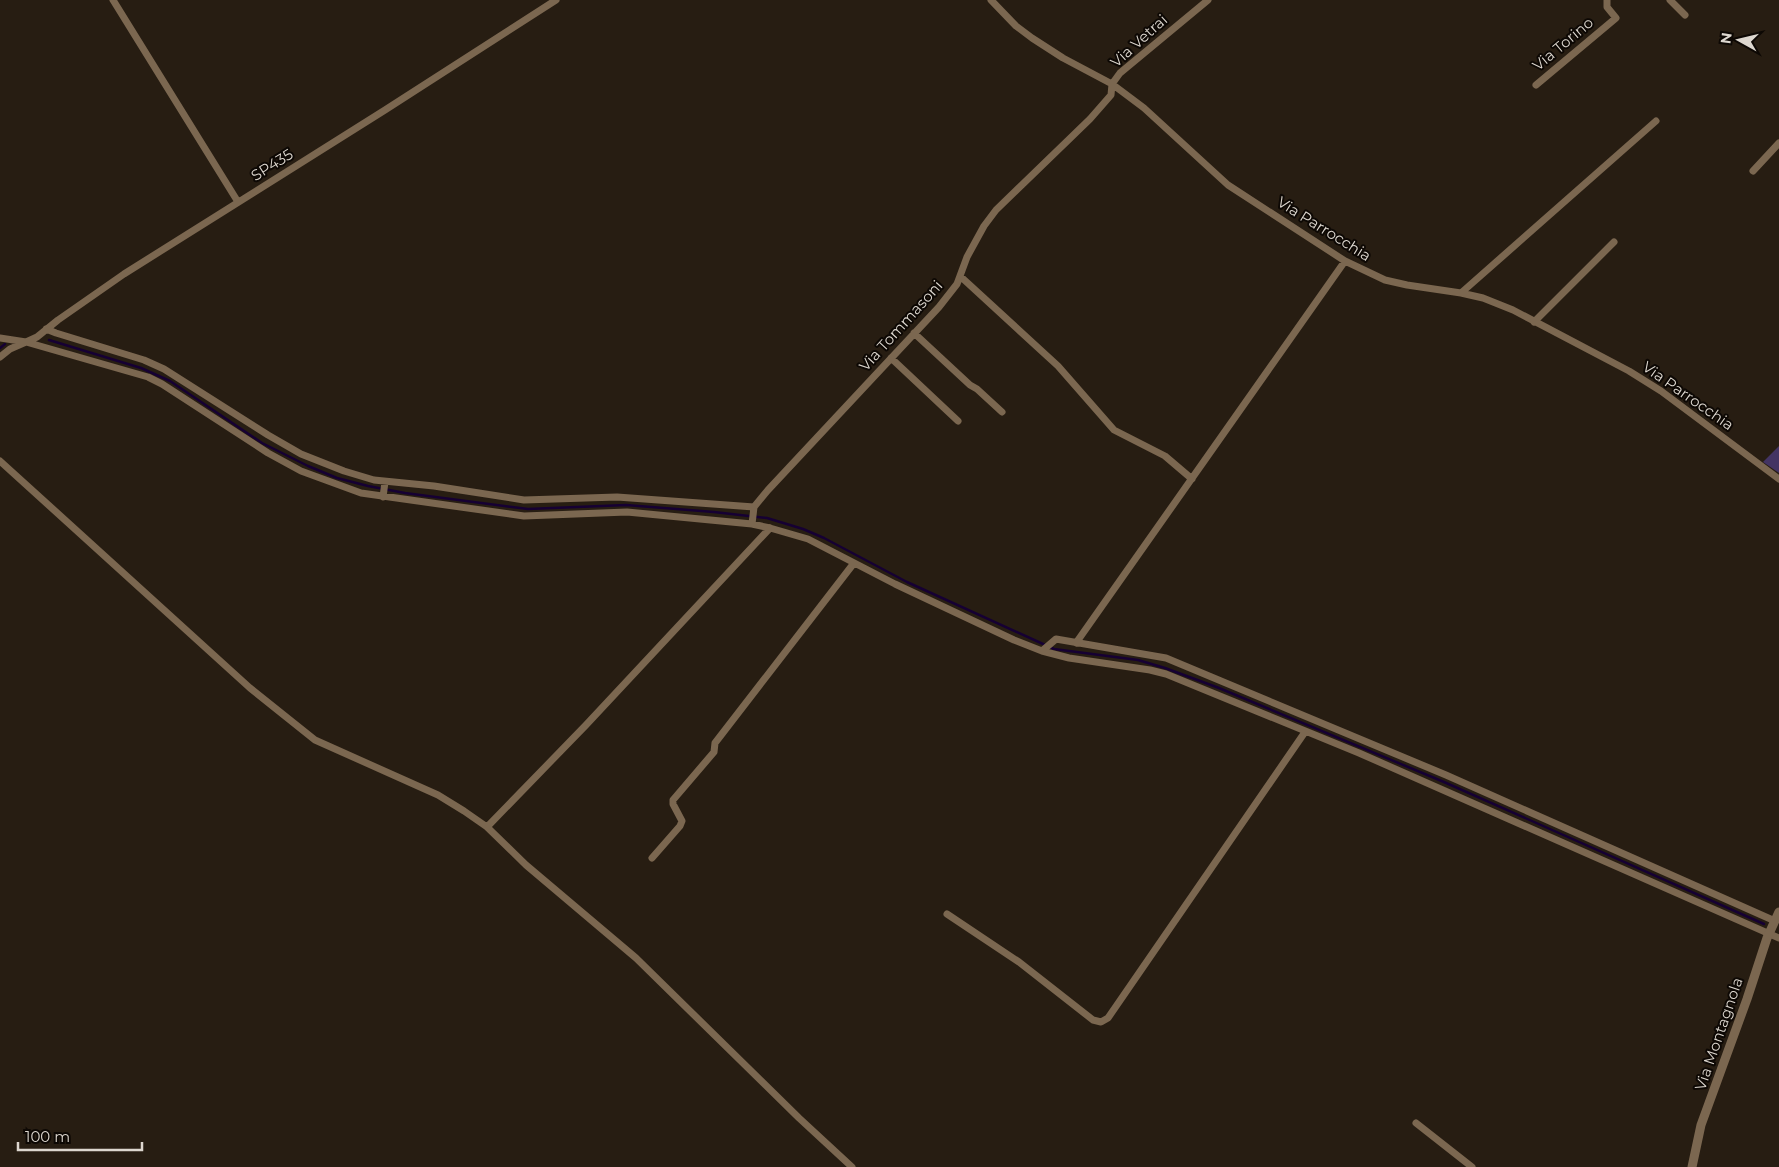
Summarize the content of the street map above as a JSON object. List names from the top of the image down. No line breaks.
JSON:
{"streets":{"street":["Via Vetrai","Via Torino","SP435","Via Parrocchia","Via Tommasoni","Via Montagnola"]},"crossings":[["Via Vetrai","Via Parrocchia"],["Via Vetrai","Via Tommasoni"],["Via Parrocchia","Via Tommasoni"]],"scale_bar":"100 m","north":"left"}
